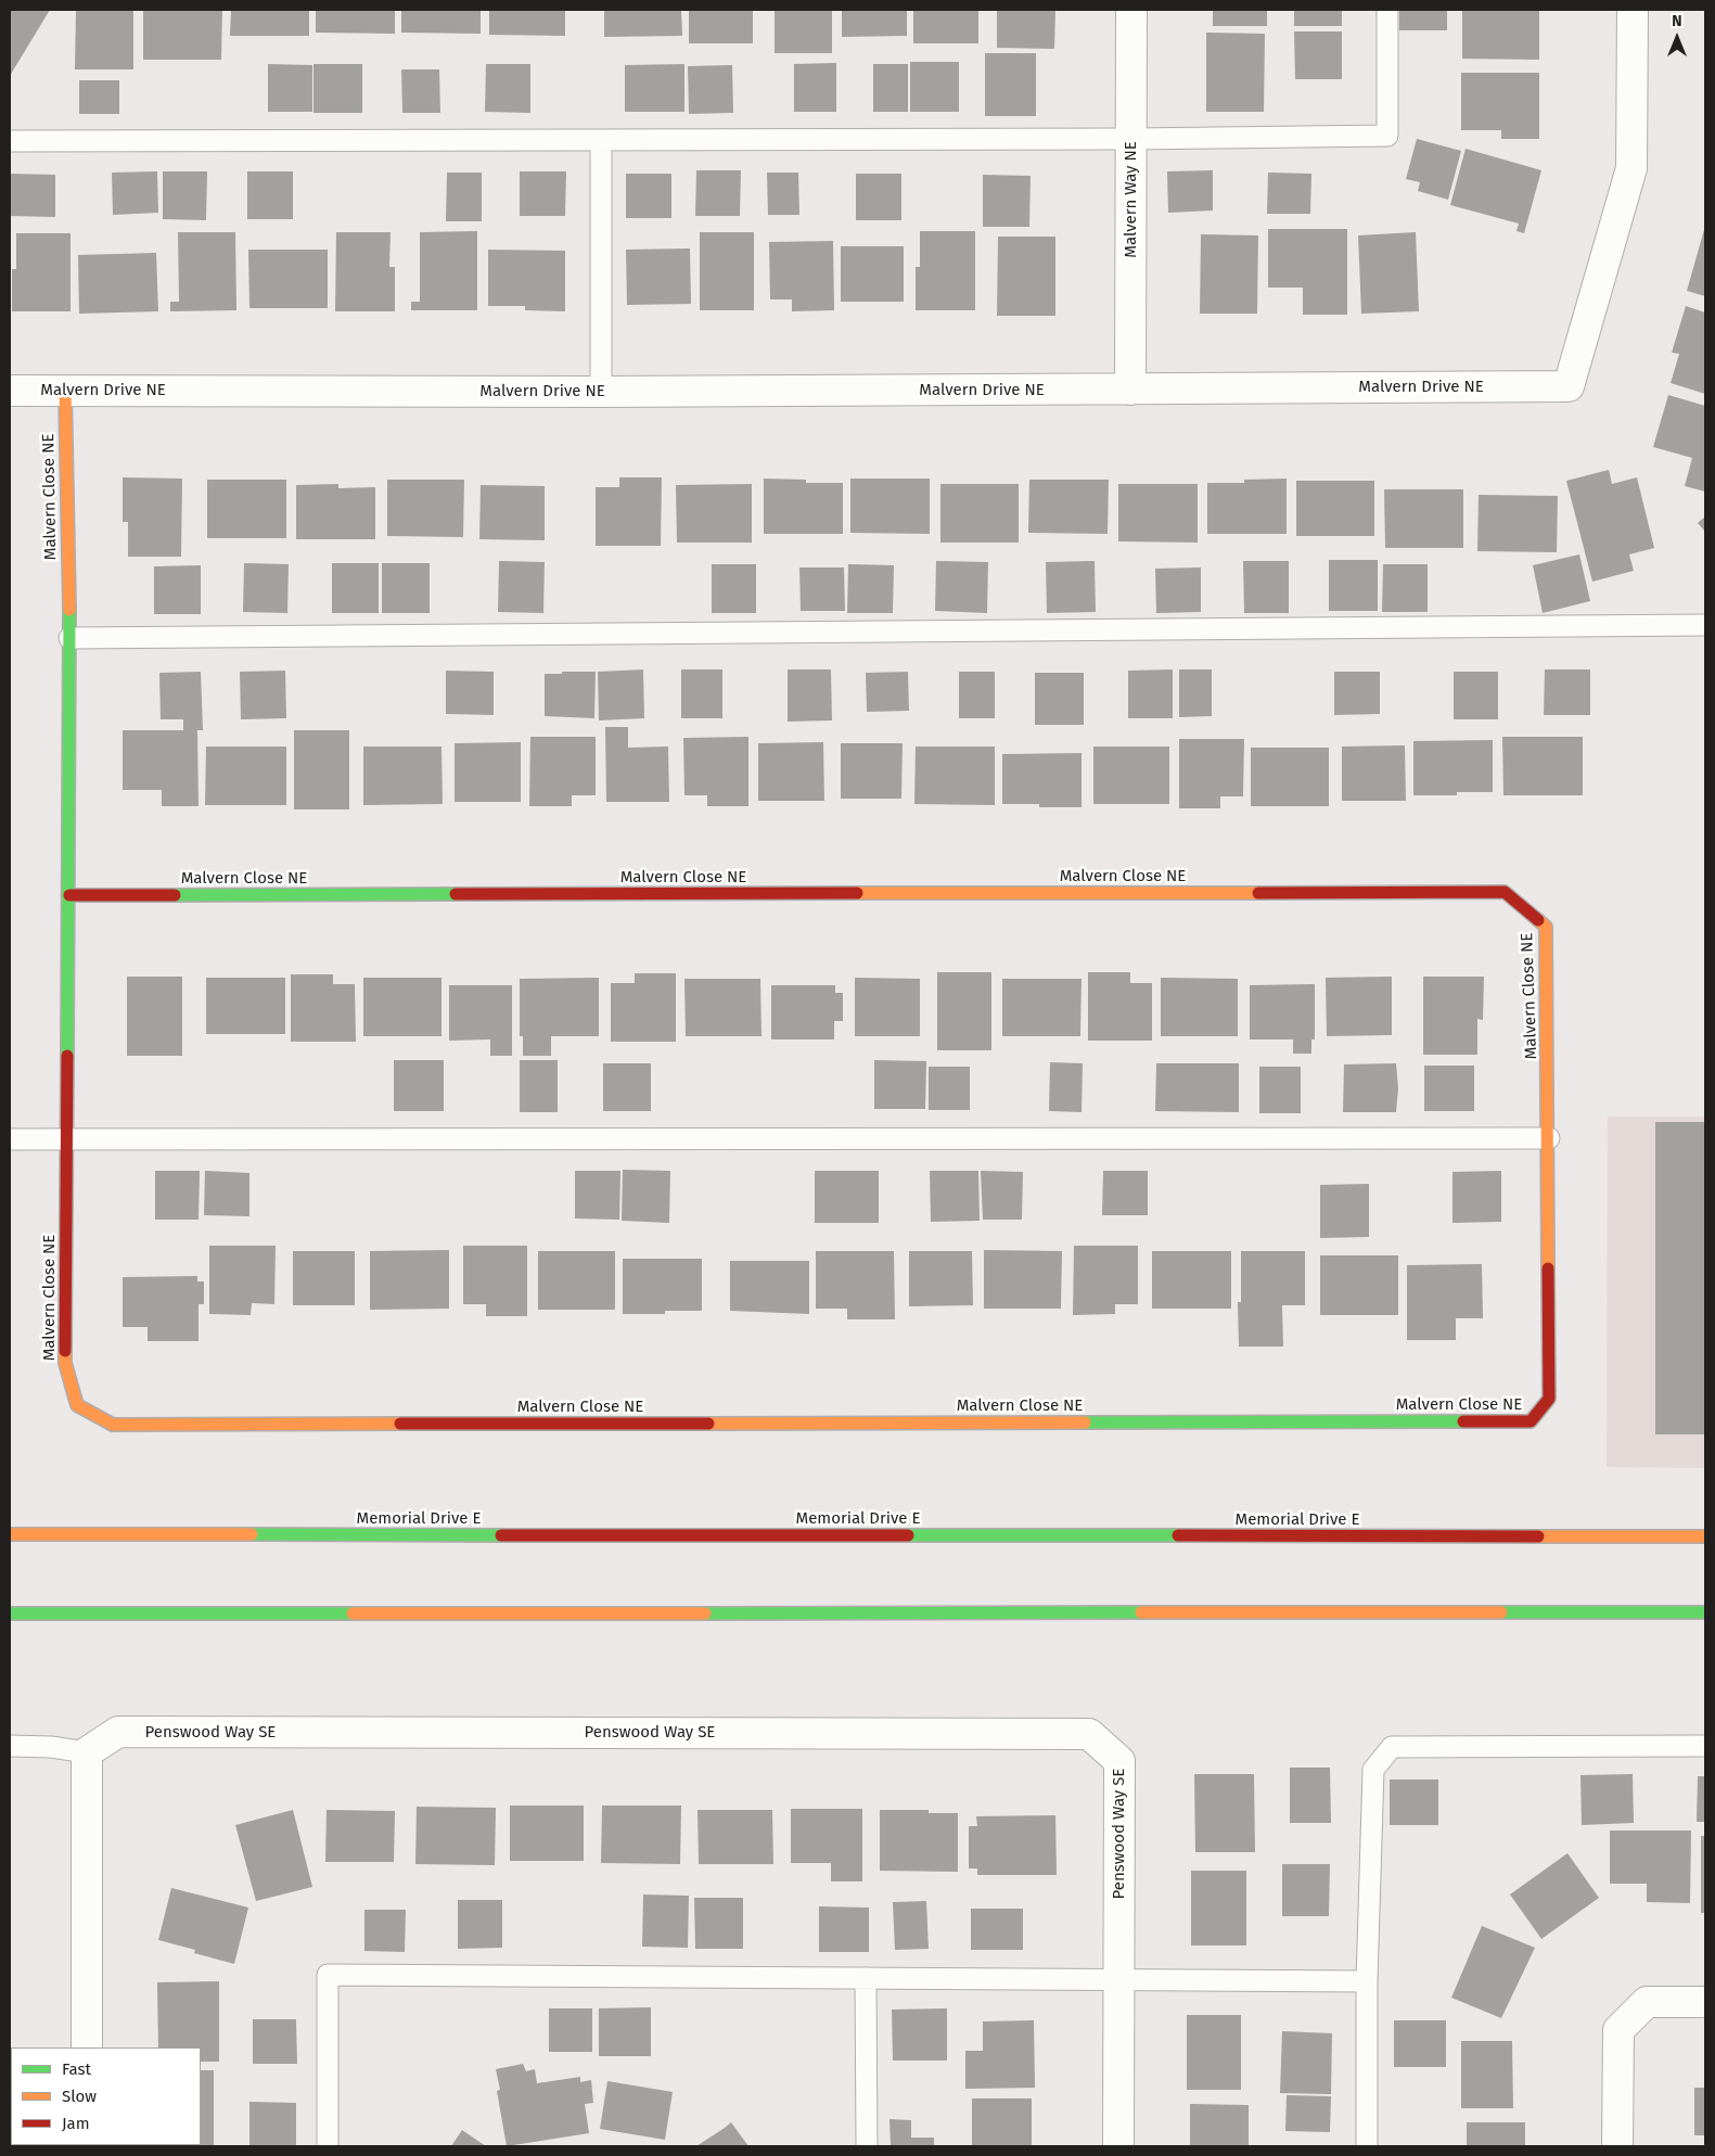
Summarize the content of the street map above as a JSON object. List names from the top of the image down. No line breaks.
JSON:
{"streets":{"street":["Malvern Way NE","Malvern Drive NE","Malvern Close NE","Memorial Drive E","Penswood Way SE"]},"crossings":[["Malvern Way NE","Malvern Drive NE"],["Malvern Drive NE","Malvern Close NE"]],"legend":["Fast","Slow","Jam"],"north":"top"}
